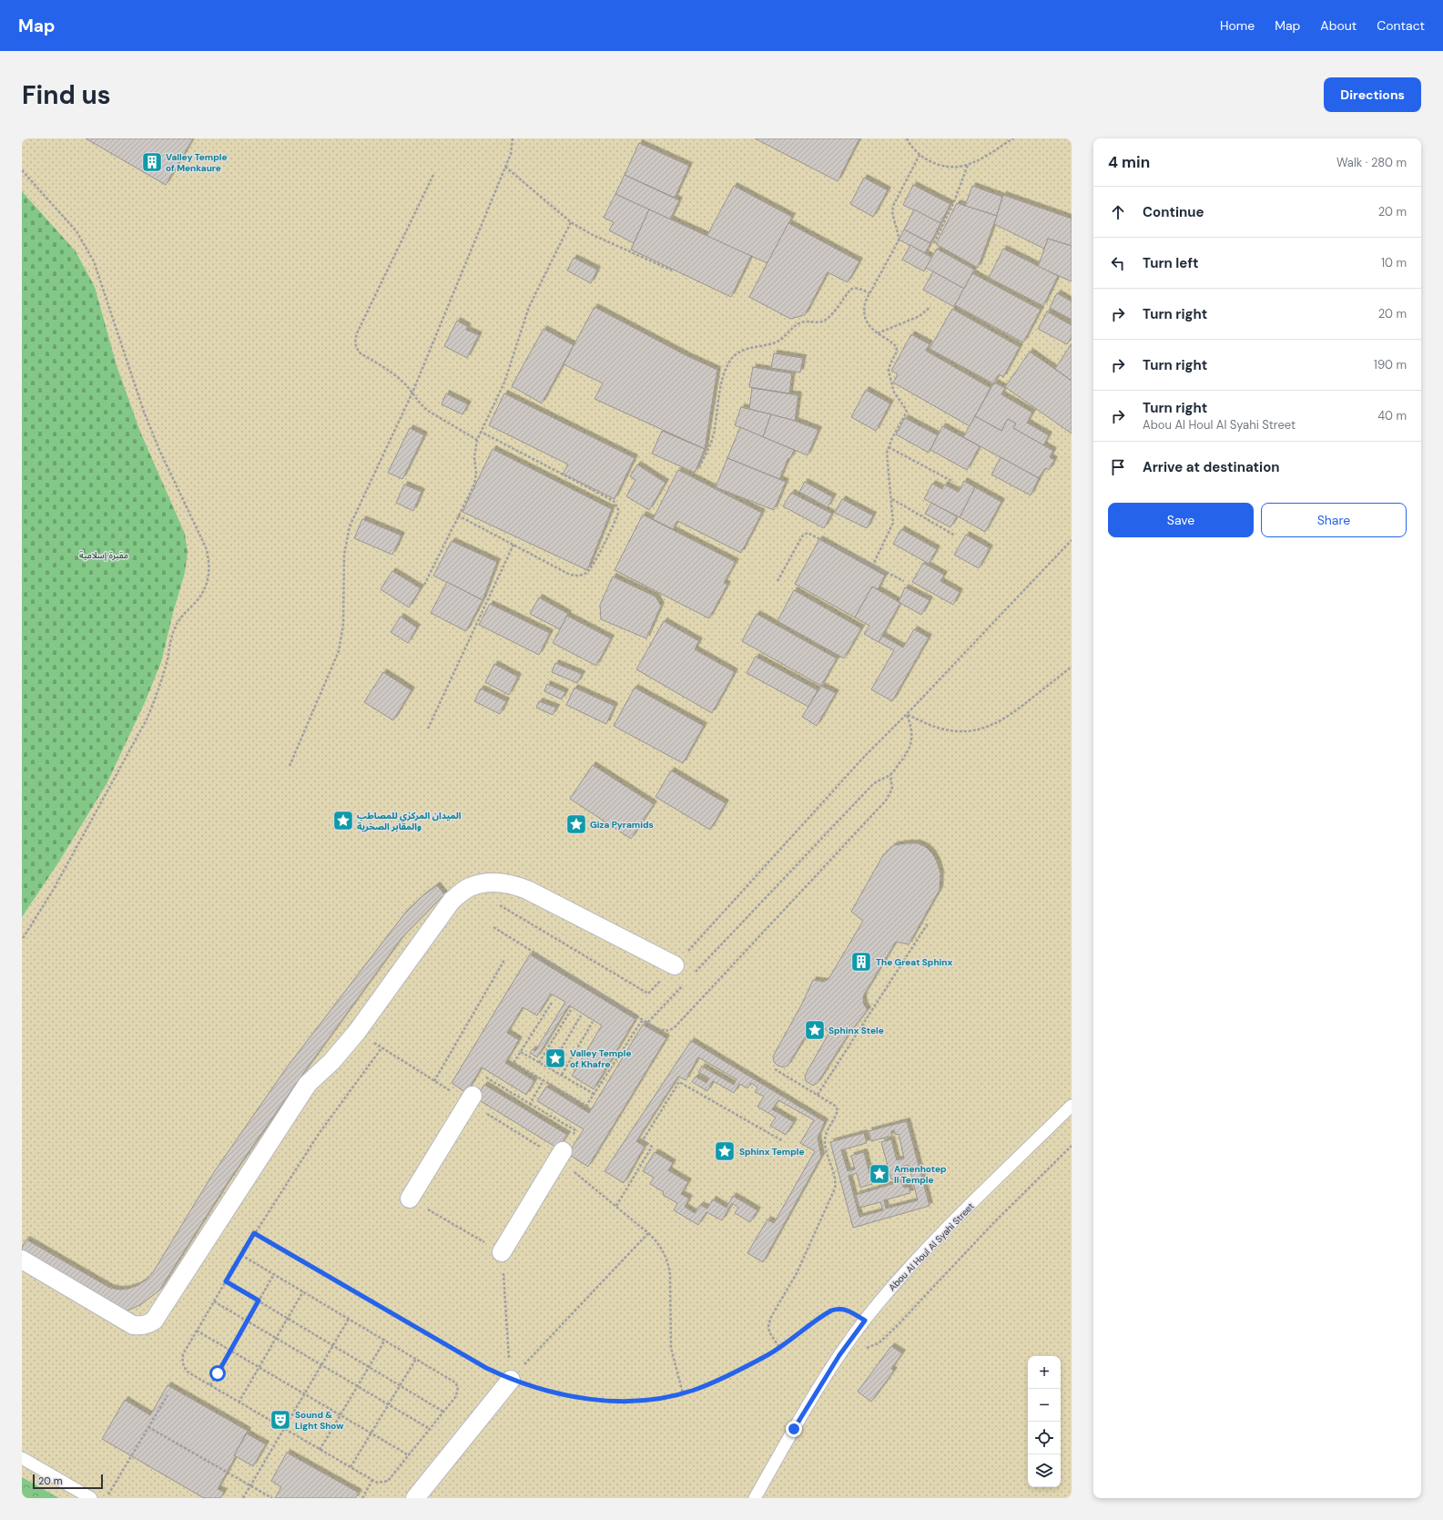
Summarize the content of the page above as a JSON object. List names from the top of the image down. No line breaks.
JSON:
{"streets":{"lane":["Abou Al Houl Al Syahi Street"]},"parks":["مقبرة إسلامية"],"places":{"building":["Valley Temple of Menkaure","The Great Sphinx"],"place":["الميدان المركزي للمصاطب والمقابر الصخرية","Giza Pyramids","Sphinx Stele","Valley Temple of Khafre","Sphinx Temple","Amenhotep II Temple"],"theatre":["Sound & Light Show"]},"scale_bar":"20 m","page":{"header":"Map","nav":["Home","Map","About","Contact"],"buttons":["Directions",["Save","Share"]],"title":"Find us","heading":["4 min","Walk · 280 m"],"list":[["Continue","20 m"],["Turn left","10 m"],["Turn right","20 m"],["Turn right","190 m"],["Turn right","Abou Al Houl Al Syahi Street","40 m"],"Arrive at destination"],"map_buttons":["+","−"],"scale":"20 m"}}
